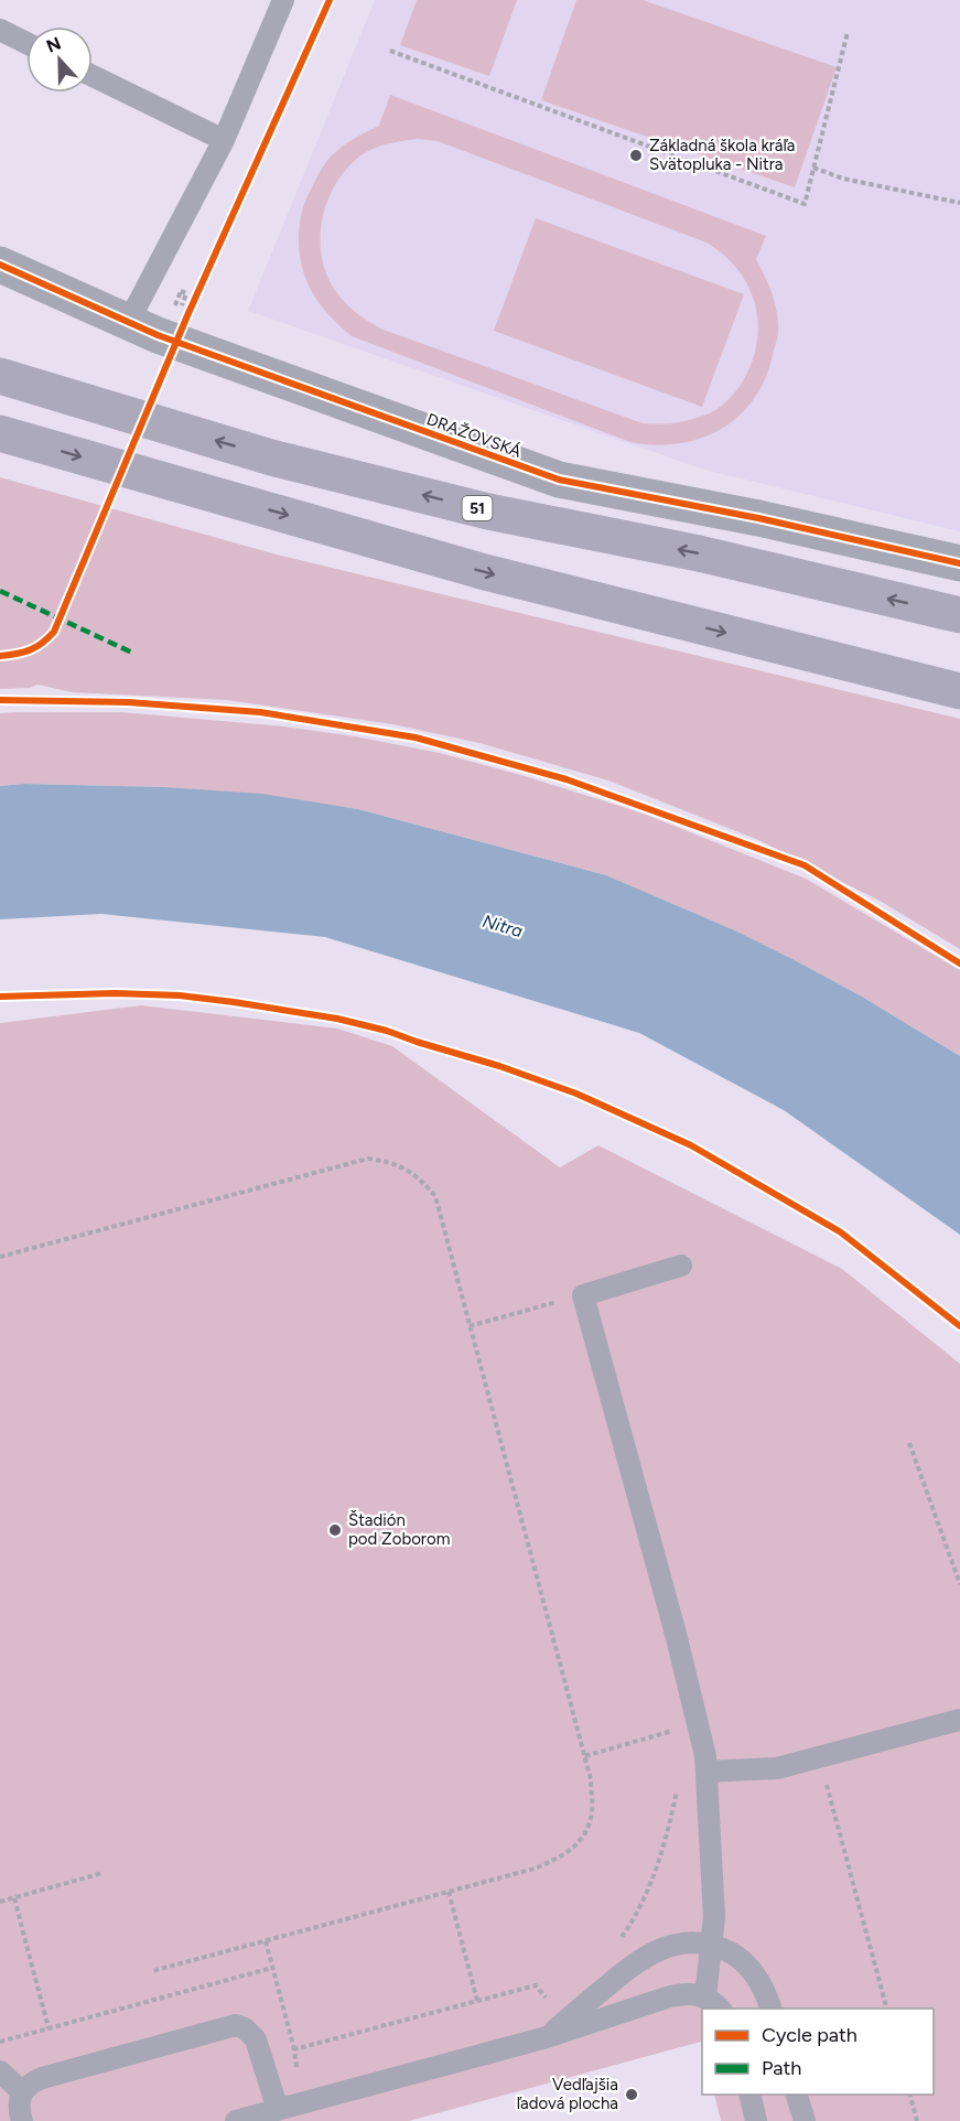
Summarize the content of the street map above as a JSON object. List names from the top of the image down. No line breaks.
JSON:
{"streets":{"main road":["51"],"street":["DRAŽOVSKÁ"]},"water":["Nitra"],"places":["Základná škola kráľa Svätopluka - Nitra","Štadión pod Zoborom","Vedľajšia ľadová plocha"],"legend":["Cycle path","Path"],"north":"top"}
